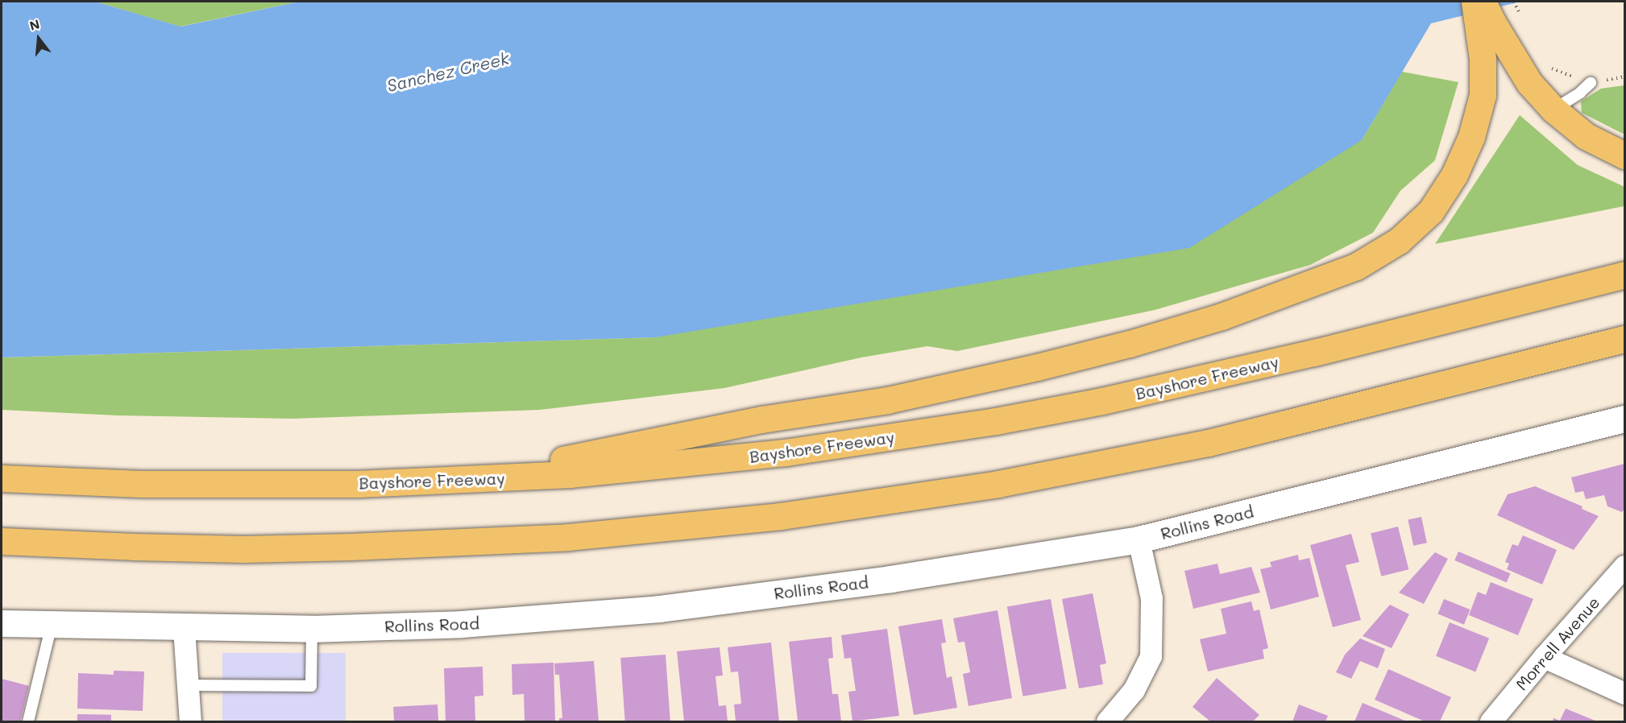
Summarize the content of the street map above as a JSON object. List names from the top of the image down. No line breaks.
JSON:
{"streets":{"highway":["Bayshore Freeway"],"street":["Rollins Road","Morrell Avenue"]},"water":["Sanchez Creek"],"north":"top"}
